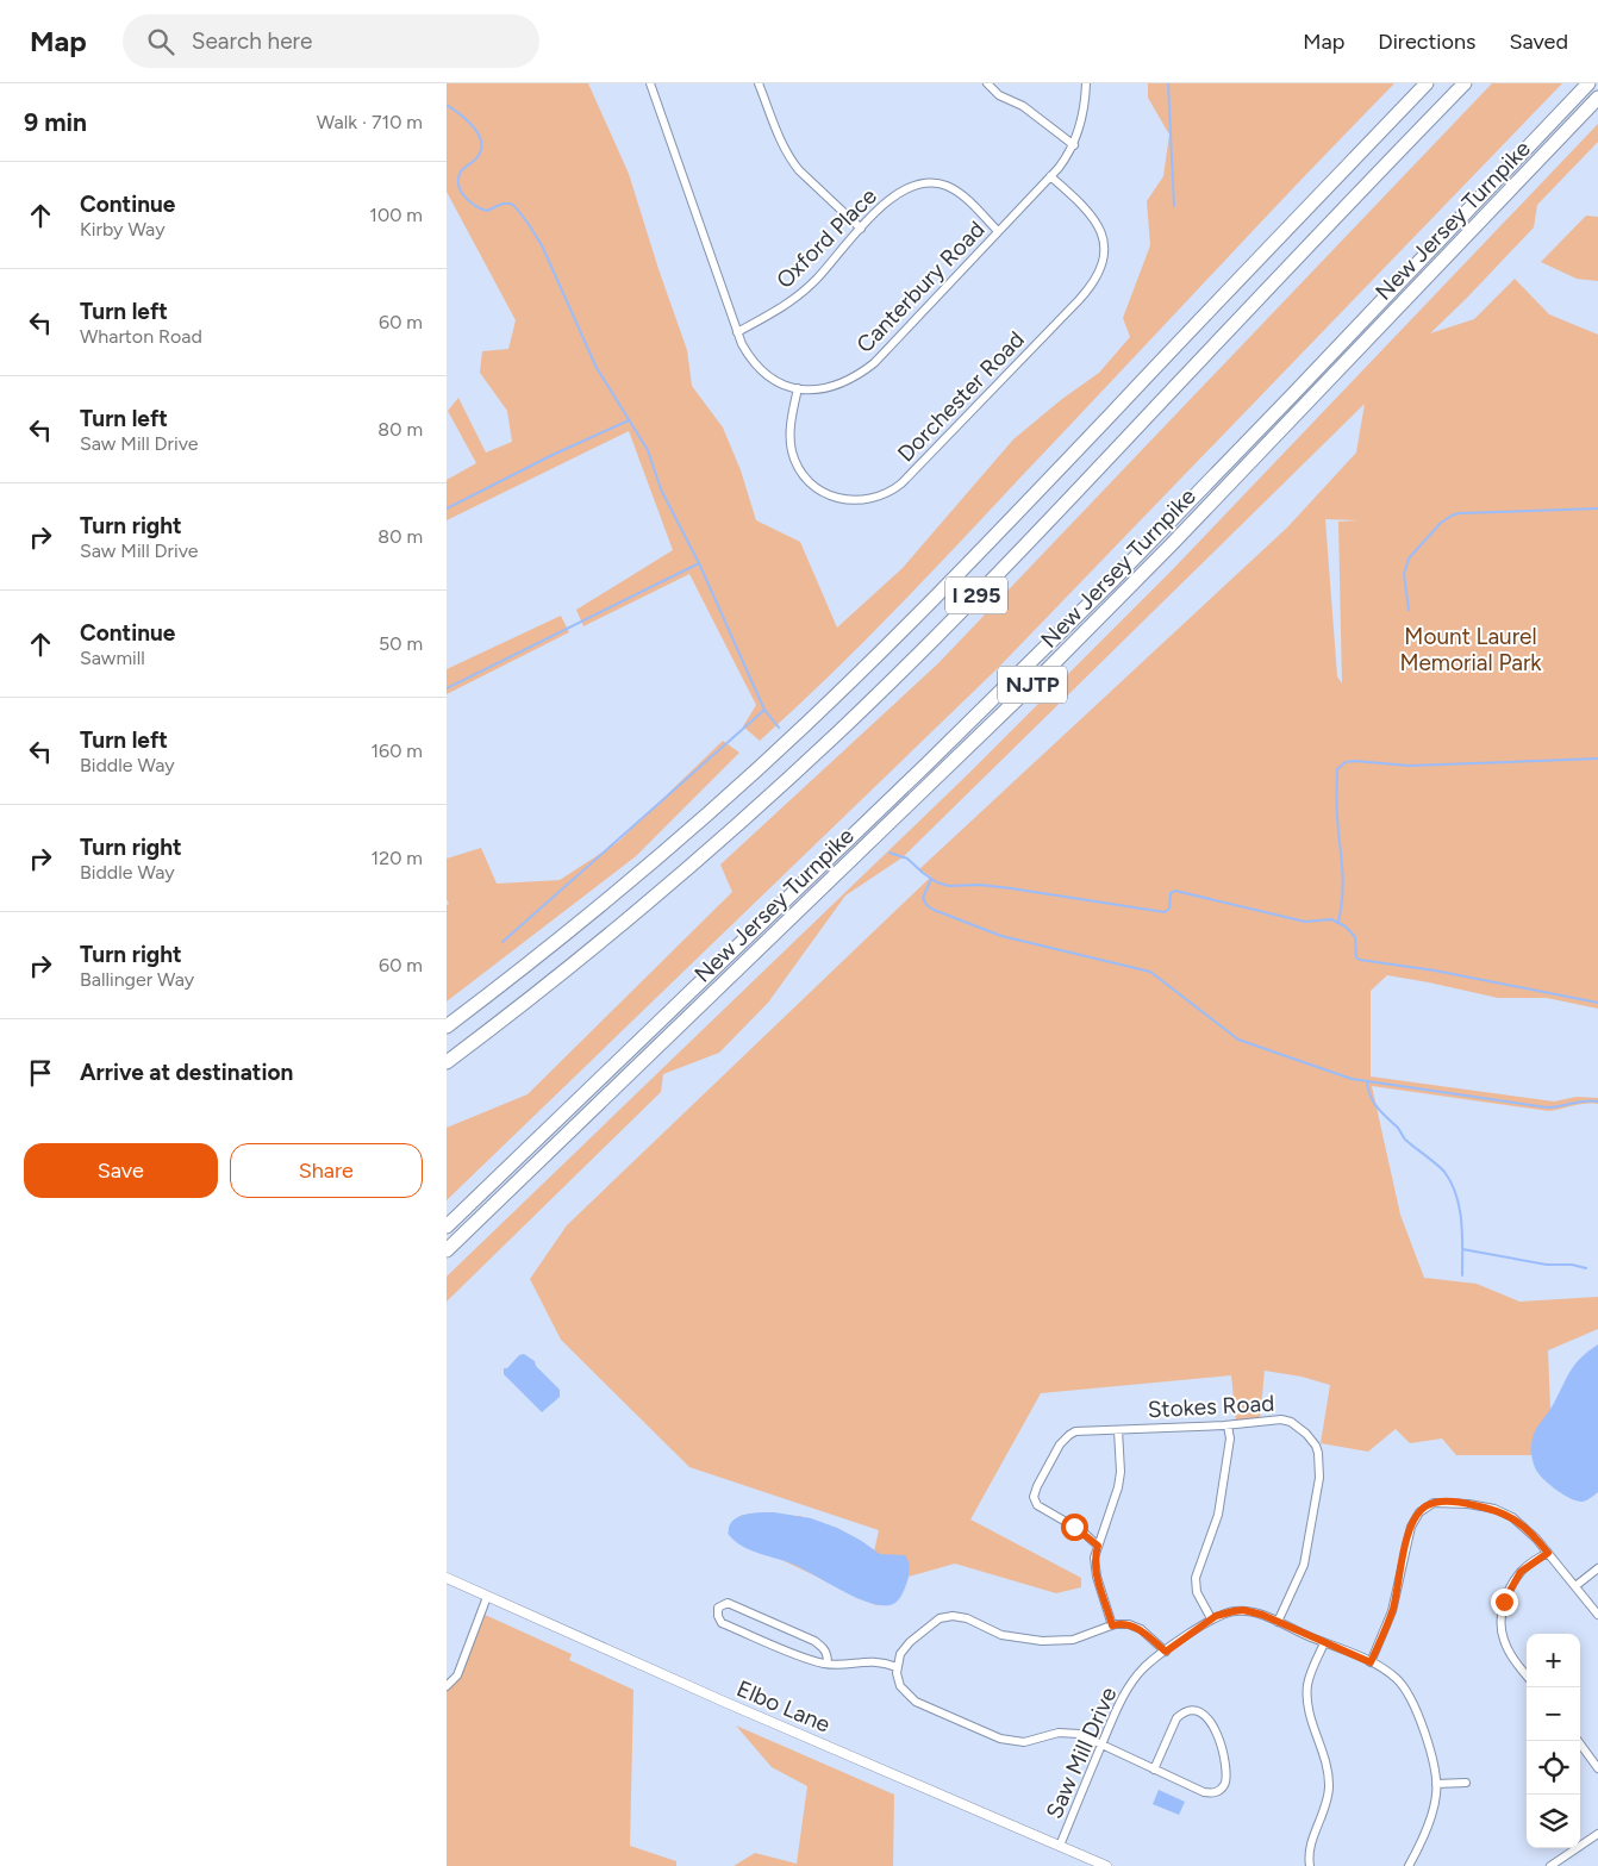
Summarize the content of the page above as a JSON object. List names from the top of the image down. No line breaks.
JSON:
{"streets":{"highway":["New Jersey Turnpike","I 295","NJTP"],"street":["Oxford Place","Canterbury Road","Dorchester Road","Stokes Road","Elbo Lane","Saw Mill Drive"]},"crossings":[["Oxford Place","Canterbury Road"],["Canterbury Road","Dorchester Road"],["Stokes Road","Saw Mill Drive"],["Elbo Lane","Saw Mill Drive"]],"parks":["Mount Laurel Memorial Park"],"page":{"header":"Map","search":"Search here","nav":["Map","Directions","Saved"],"heading":["9 min","Walk · 710 m"],"list":[["Continue","Kirby Way","100 m"],["Turn left","Wharton Road","60 m"],["Turn left","Saw Mill Drive","80 m"],["Turn right","Saw Mill Drive","80 m"],["Continue","Sawmill","50 m"],["Turn left","Biddle Way","160 m"],["Turn right","Biddle Way","120 m"],["Turn right","Ballinger Way","60 m"],"Arrive at destination"],"buttons":["Save","Share"],"map_buttons":["+","−"]}}
